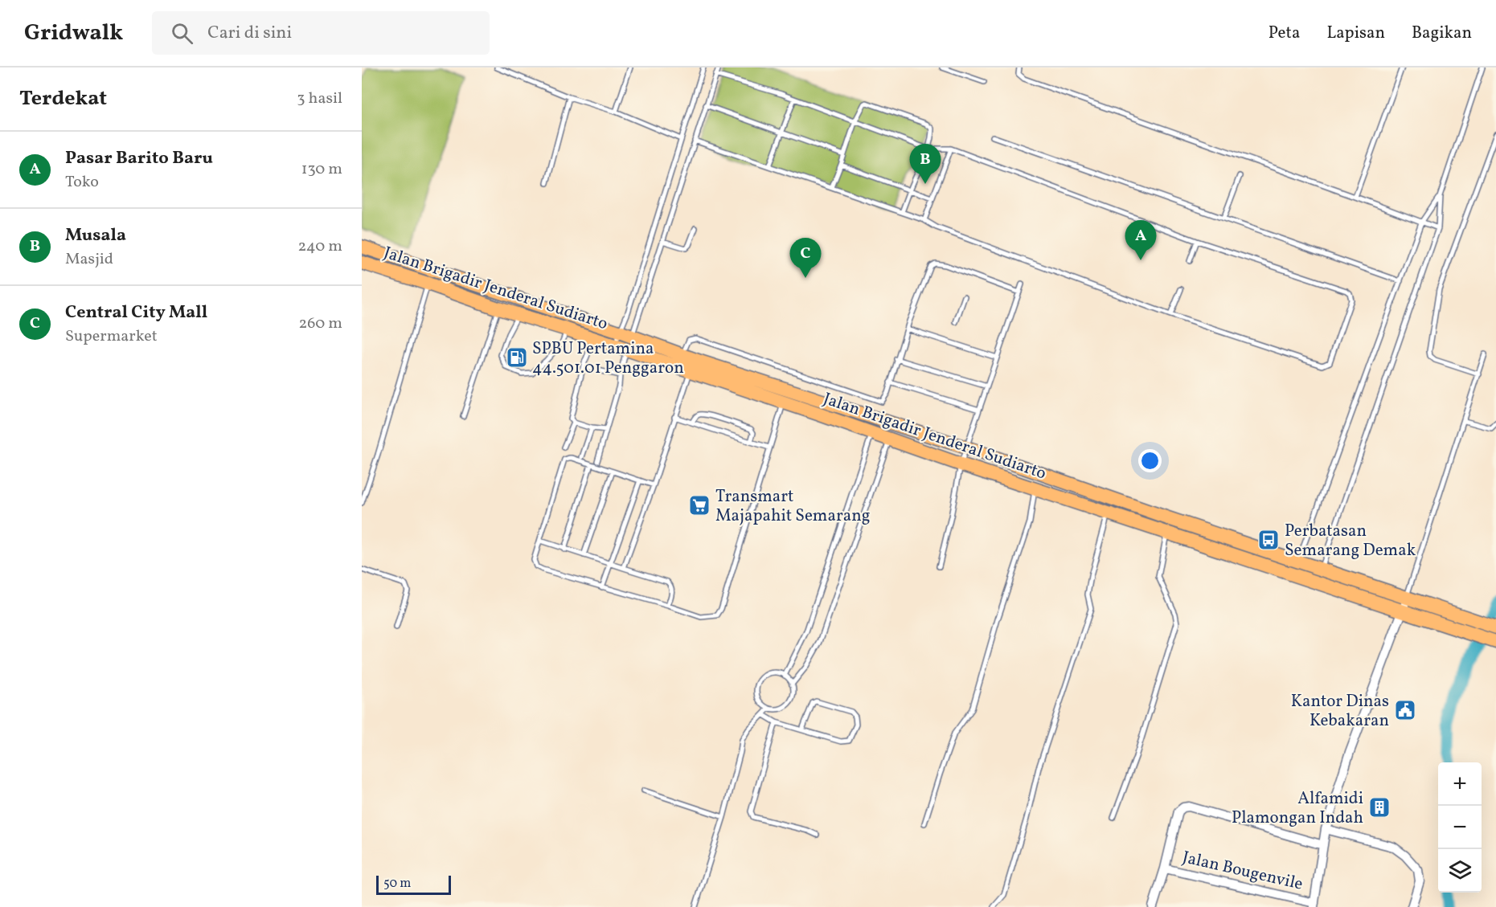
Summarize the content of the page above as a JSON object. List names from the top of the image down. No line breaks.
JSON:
{"streets":{"main road":["Jalan Brigadir Jenderal Sudiarto"],"street":["Jalan Bougenvile"]},"places":{"fuel station":["SPBU Pertamina 44.501.01 Penggaron"],"supermarket":["Transmart Majapahit Semarang"],"bus stop":["Perbatasan Semarang Demak"],"public building":["Kantor Dinas Kebakaran"],"building":["Alfamidi Plamongan Indah"]},"scale_bar":"50 m","page":{"header":"Gridwalk","search":"Cari di sini","nav":["Peta","Lapisan","Bagikan"],"heading":["Terdekat","3 hasil"],"list":[{"mark":"A","name":"Pasar Barito Baru","note":"Toko","value":"130 m"},{"mark":"B","name":"Musala","note":"Masjid","value":"240 m"},{"mark":"C","name":"Central City Mall","note":"Supermarket","value":"260 m"}],"pins":["B","A","C"],"map_buttons":["+","−"],"scale":"50 m"}}
